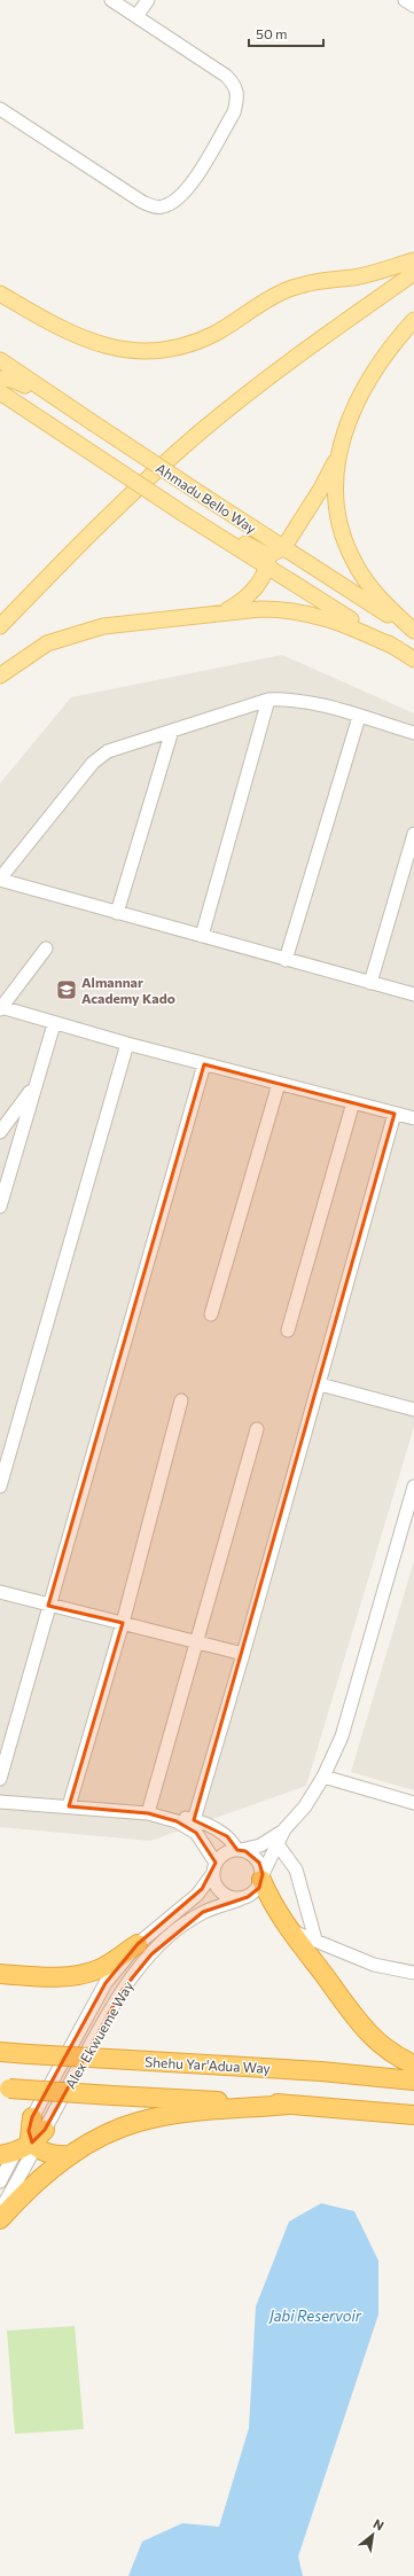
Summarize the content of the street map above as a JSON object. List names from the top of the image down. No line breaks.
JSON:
{"streets":{"highway":["Shehu Yar'Adua Way"],"main road":["Ahmadu Bello Way"],"street":["Alex Ekwueme Way"]},"water":["Jabi Reservoir"],"places":{"school or university":["Almannar Academy Kado"]},"scale_bar":"50 m","north":"top right"}
